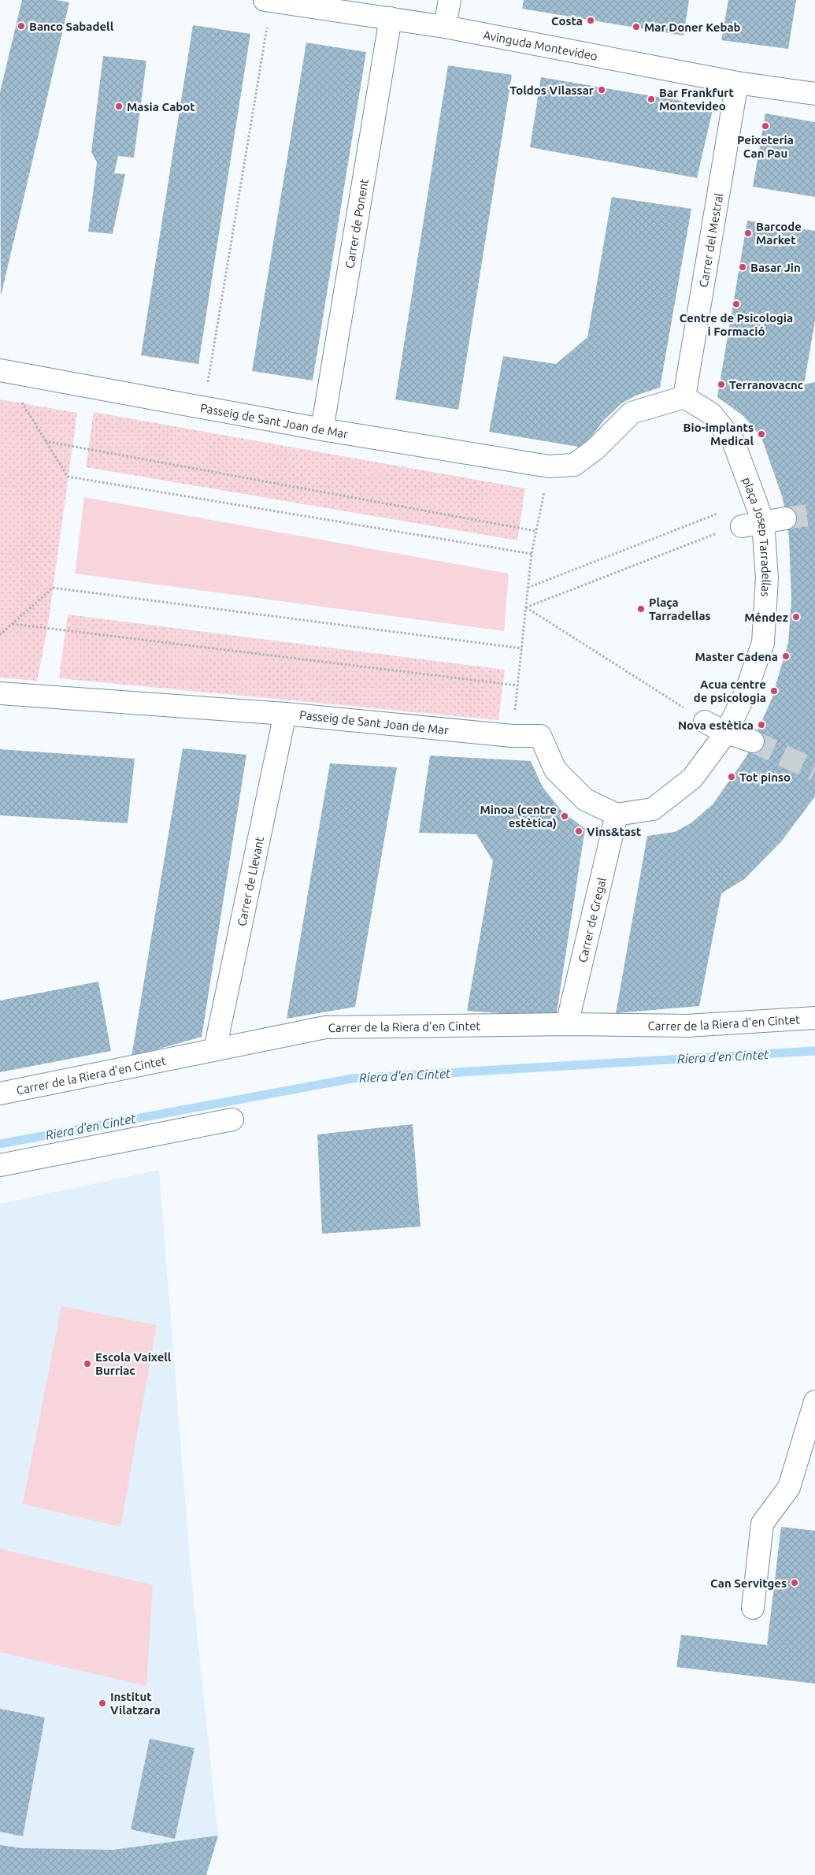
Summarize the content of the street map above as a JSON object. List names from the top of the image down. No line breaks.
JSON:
{"streets":{"street":["Avinguda Montevideo","Carrer de Ponent","Carrer del Mestral","Passeig de Sant Joan de Mar","plaça Josep Tarradellas","Carrer de Llevant","Carrer de Gregal","Carrer de la Riera d'en Cintet"]},"crossings":[["Avinguda Montevideo","Carrer de Ponent"],["Avinguda Montevideo","Carrer del Mestral"],["Carrer de Ponent","Passeig de Sant Joan de Mar"],["Carrer del Mestral","plaça Josep Tarradellas"],["Passeig de Sant Joan de Mar","Carrer de Llevant"],["plaça Josep Tarradellas","Carrer de Gregal"],["Carrer de Llevant","Carrer de la Riera d'en Cintet"],["Carrer de Gregal","Carrer de la Riera d'en Cintet"]],"water":["Riera d'en Cintet"],"places":["Costa","Banco Sabadell","Mar Doner Kebab","Toldos Vilassar","Bar Frankfurt Montevideo","Masia Cabot","Peixeteria Can Pau","Barcode Market","Basar Jin","Centre de Psicologia i Formació","Terranovacnc","Bio-implants Medical","Plaça Tarradellas","Méndez","Master Cadena","Acua centre de psicologia","Nova estètica","Tot pinso","Minoa (centre estètica)","Vins&tast","Escola Vaixell Burriac","Can Servitges","Institut Vilatzara"]}
